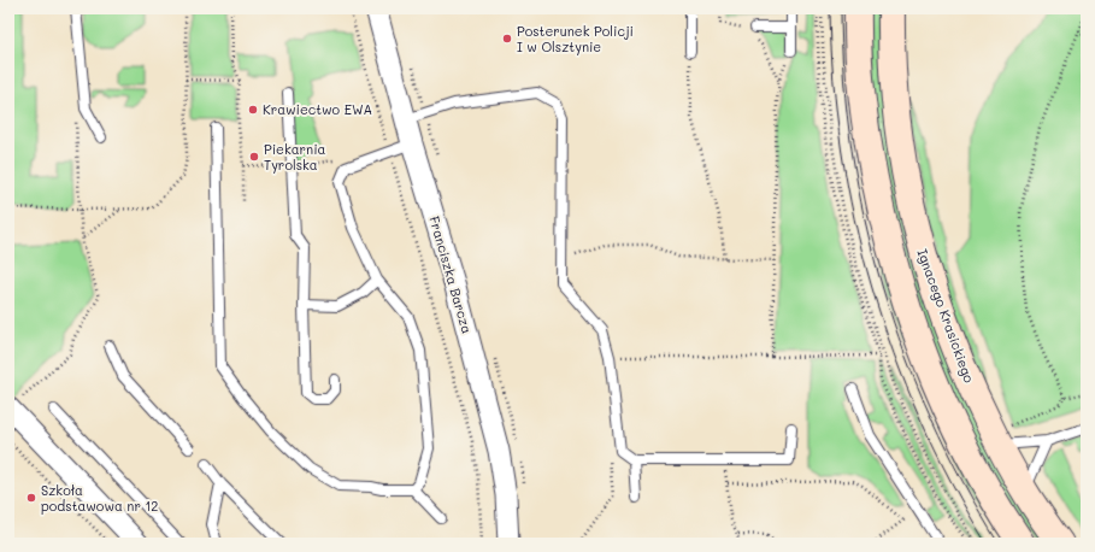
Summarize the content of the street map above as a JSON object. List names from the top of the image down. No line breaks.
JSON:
{"streets":{"main road":["Ignacego Krasickiego"],"street":["Franciszka Barcza"]},"places":["Posterunek Policji I w Olsztynie","Krawiectwo EWA","Piekarnia Tyrolska","Szkoła podstawowa nr 12"]}
